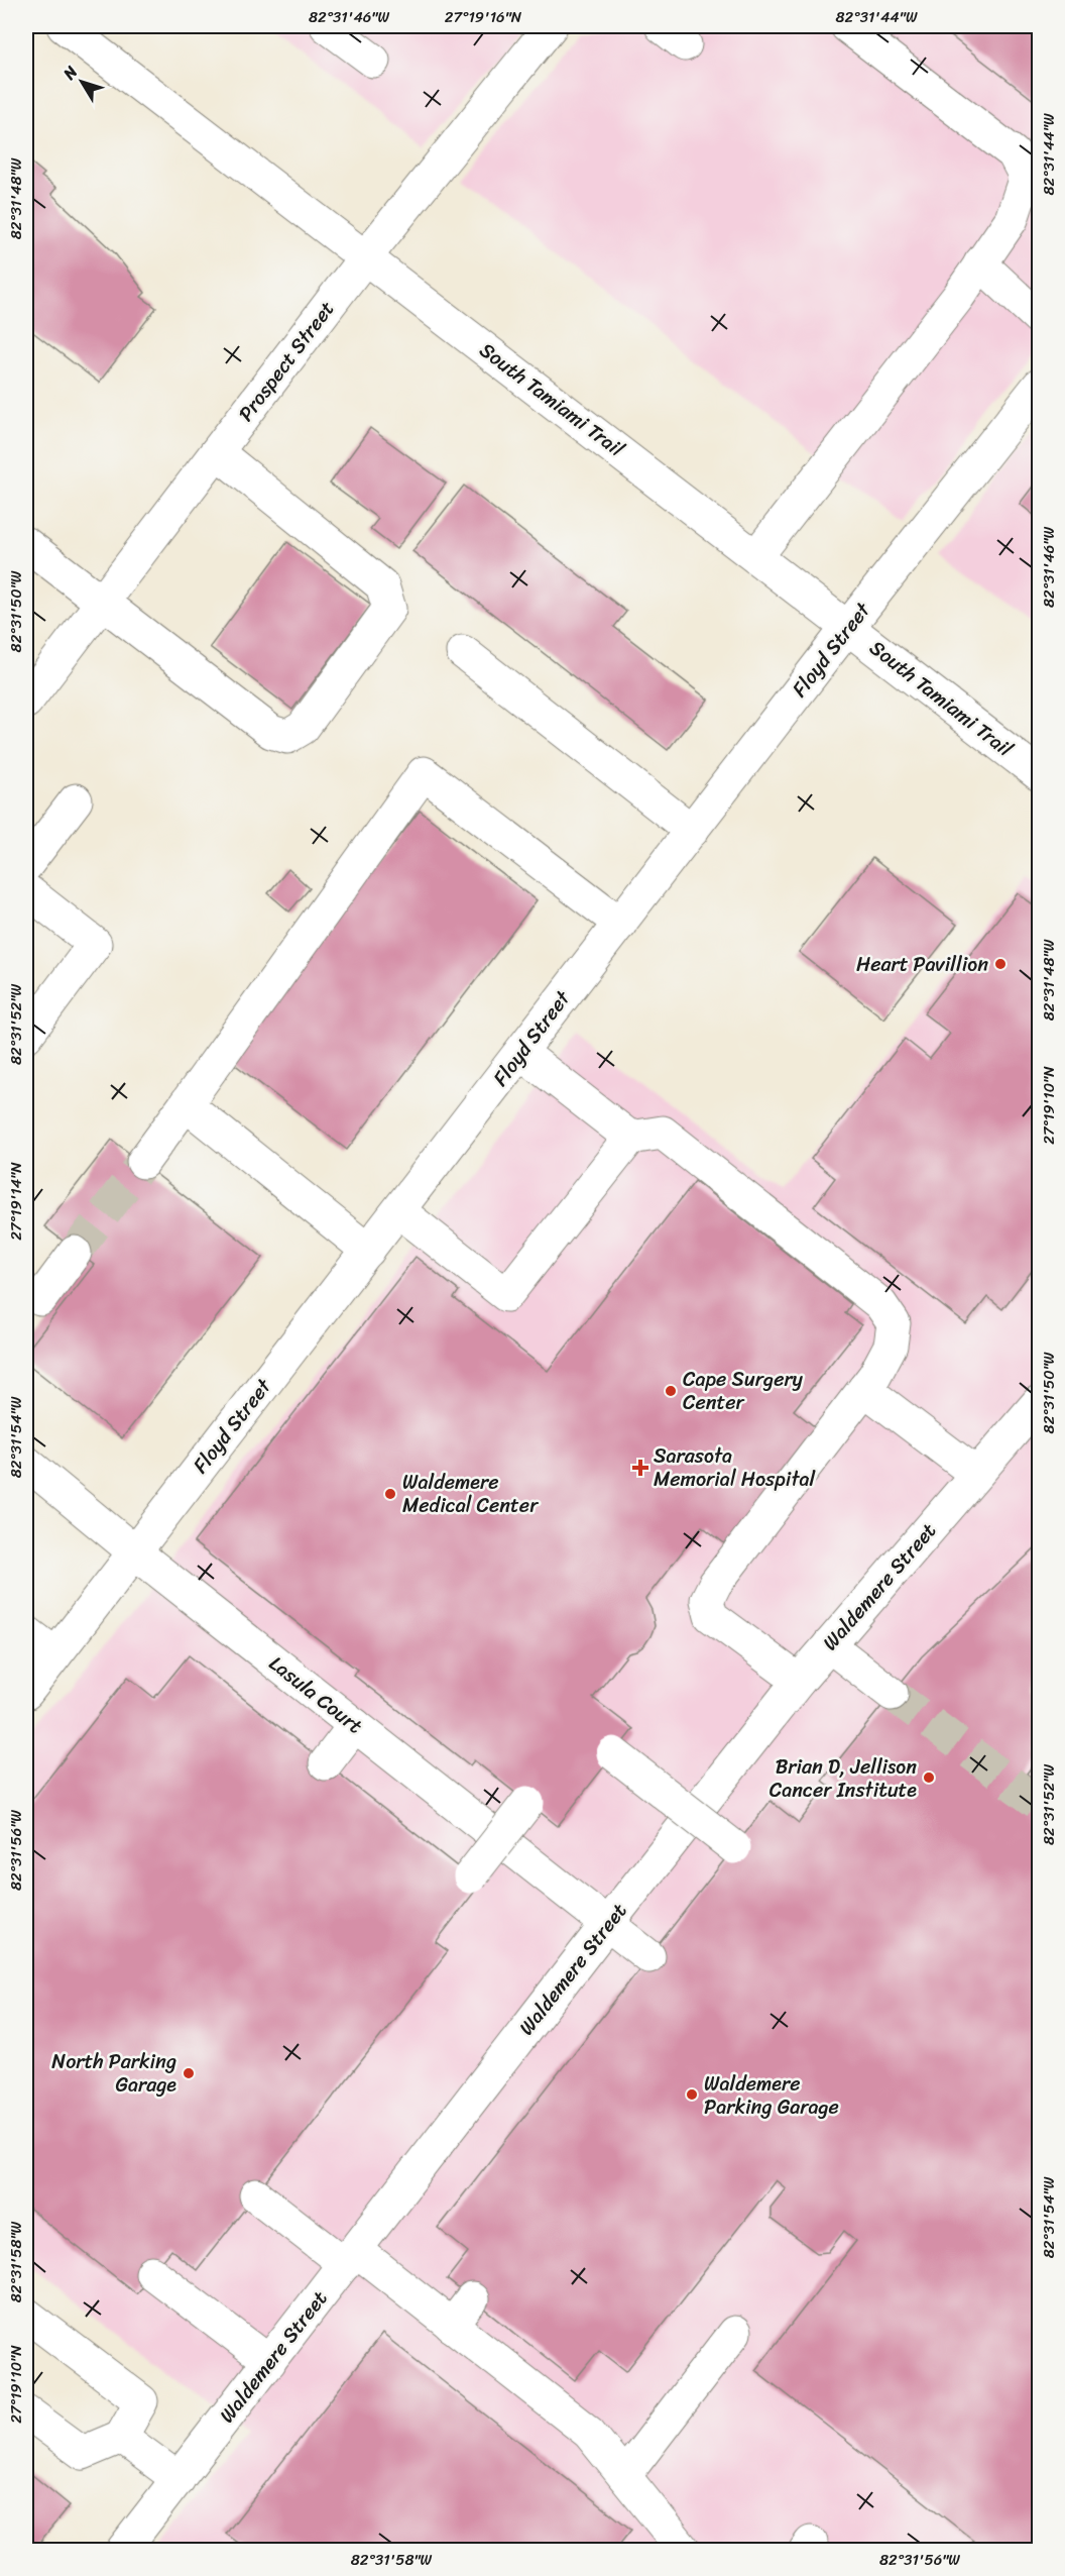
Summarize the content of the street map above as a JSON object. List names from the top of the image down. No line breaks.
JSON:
{"streets":{"street":["Prospect Street","South Tamiami Trail","Floyd Street","Waldemere Street","Lasula Court"]},"crossings":[["Prospect Street","South Tamiami Trail"],["South Tamiami Trail","Floyd Street"],["Floyd Street","Lasula Court"],["Waldemere Street","Lasula Court"]],"places":{"other":["Heart Pavillion","Cape Surgery Center","Waldemere Medical Center","Brian D, Jellison Cancer Institute","North Parking Garage","Waldemere Parking Garage"],"health":["Sarasota Memorial Hospital"]},"north":"top left","coordinates":["82°31'46\"W","27°19'16\"N","82°31'44\"W","82°31'48\"W","82°31'50\"W","82°31'52\"W","27°19'10\"N","27°19'14\"N","82°31'54\"W","82°31'56\"W","82°31'58\"W"]}
